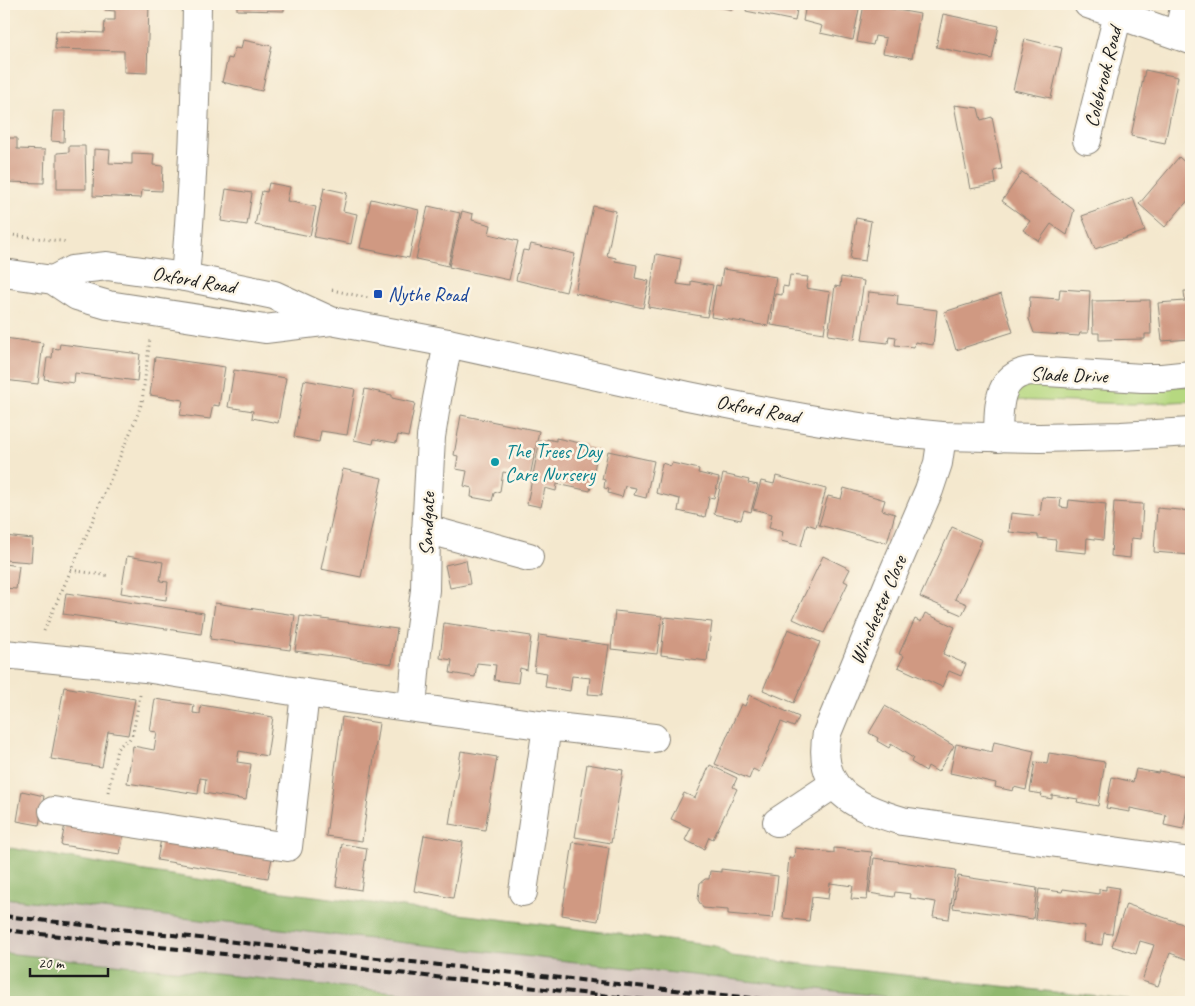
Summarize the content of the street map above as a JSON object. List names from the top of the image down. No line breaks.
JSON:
{"streets":{"street":["Colebrook Road","Oxford Road","Slade Drive","Sandgate","Winchester Close"]},"crossings":[["Oxford Road","Slade Drive"],["Oxford Road","Sandgate"],["Oxford Road","Winchester Close"]],"places":{"transit":["Nythe Road"],"other":["The Trees Day Care Nursery"]},"scale_bar":"20 m"}
